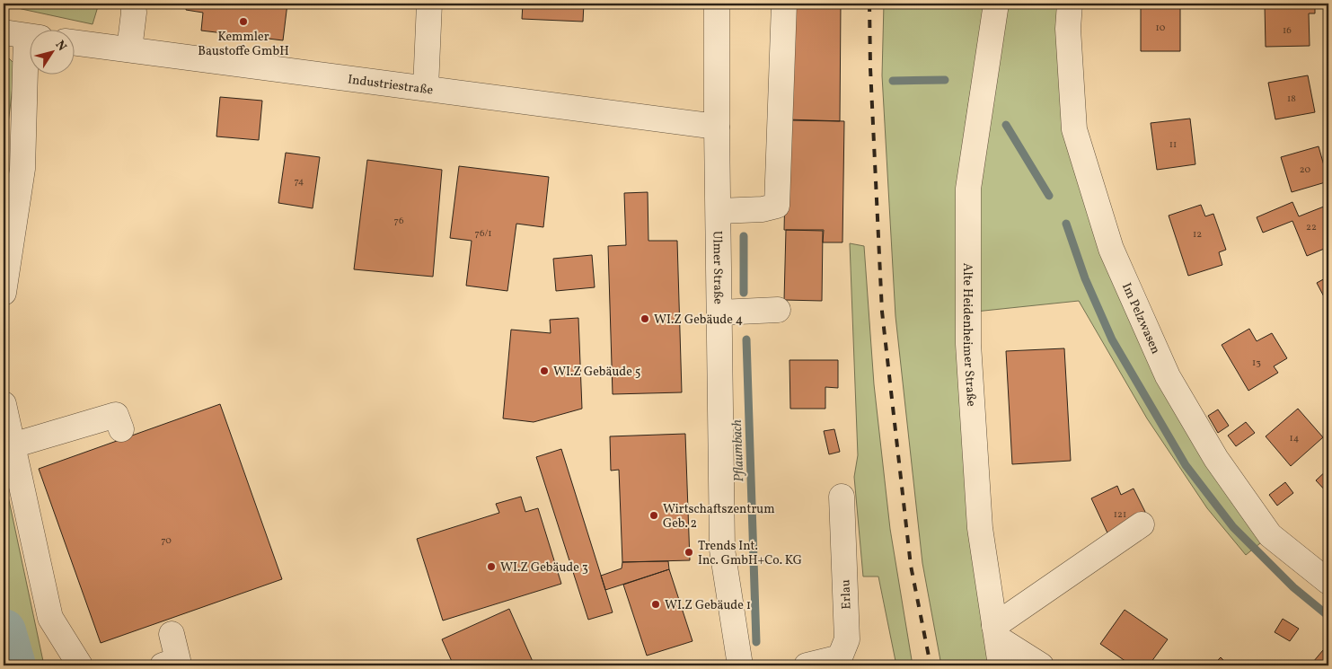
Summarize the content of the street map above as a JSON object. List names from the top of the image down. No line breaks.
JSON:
{"streets":{"street":["Industriestraße","Ulmer Straße","Im Pelzwasen","Alte Heidenheimer Straße","Erlau"]},"crossings":[["Industriestraße","Ulmer Straße"]],"water":["Pflaumbach"],"places":["Kemmler Baustoffe GmbH","WI.Z Gebäude 4","WI.Z Gebäude 5","Wirtschaftszentrum Geb. 2","Trends Int. Inc. GmbH+Co. KG","WI.Z Gebäude 3","WI.Z Gebäude 1"],"house_numbers":["10","16","18","11","20","74","76","22","76/1","12","13","14","121","70"],"north":"top right"}
